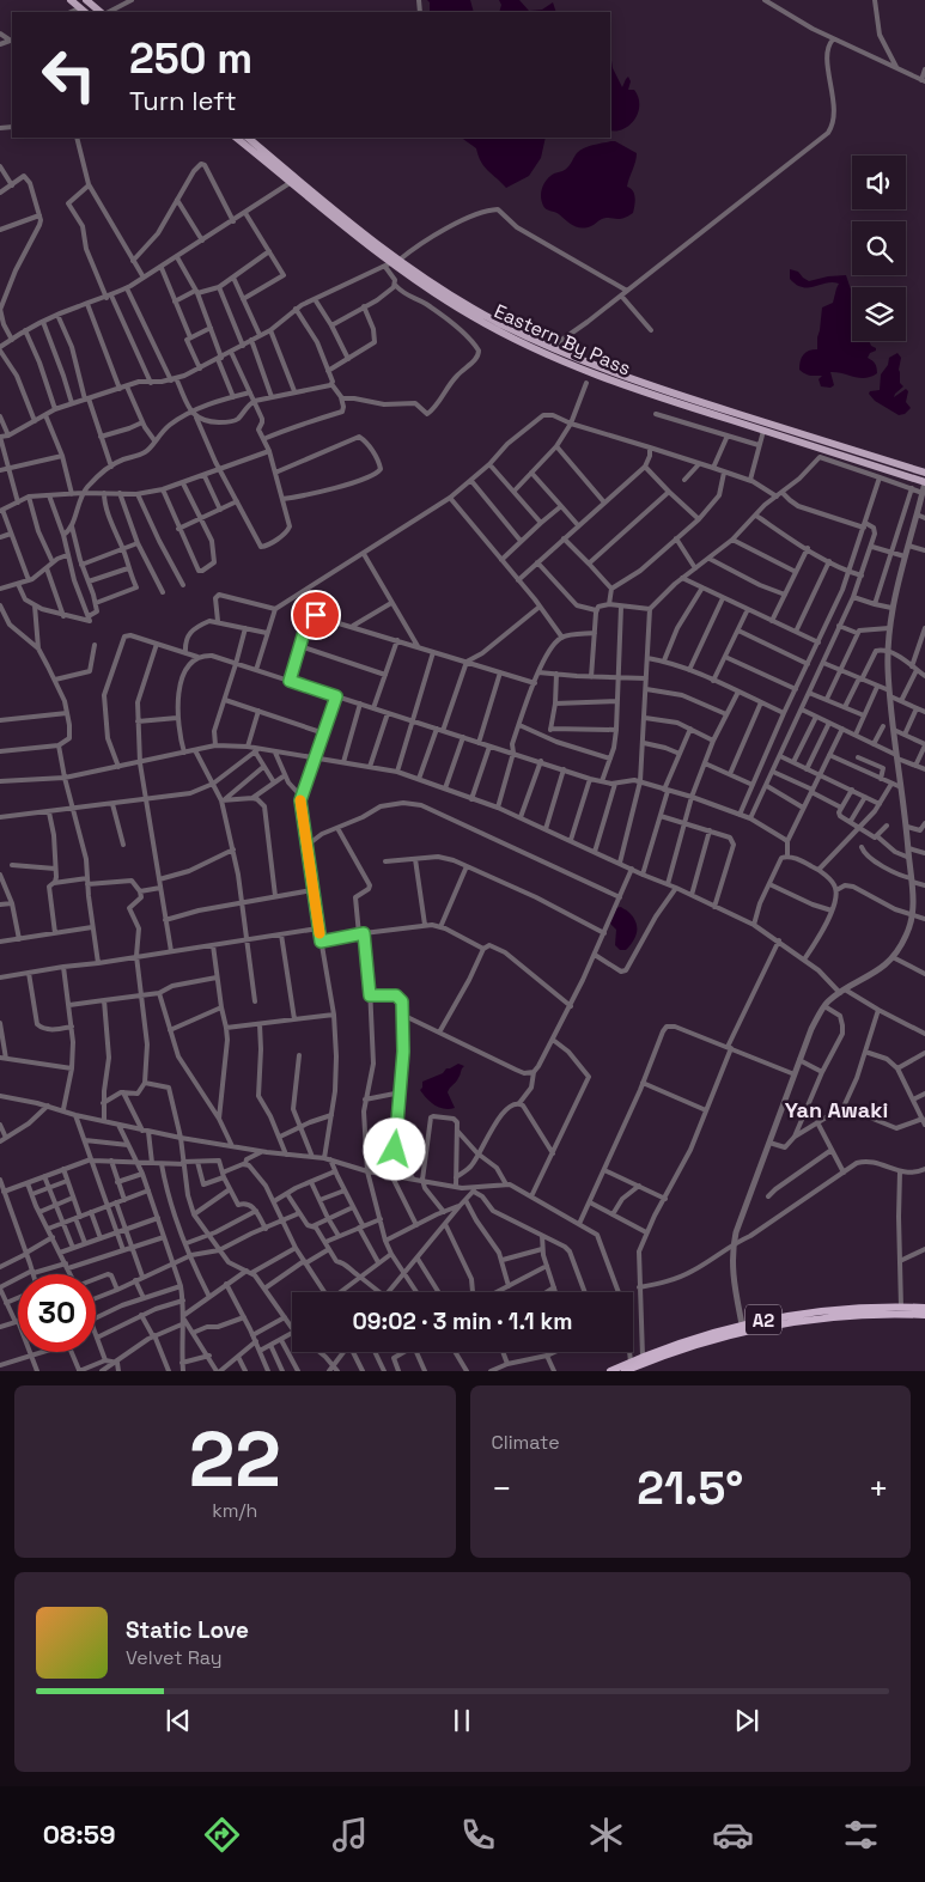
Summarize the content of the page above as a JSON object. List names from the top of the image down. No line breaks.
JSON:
{"streets":{"highway":["A2"],"main road":["Eastern By Pass"]},"districts":["Yan Awaki"],"page":{"turn":["250 m","Turn left"],"limit":"30","trip":"09:02 · 3 min · 1.1 km","tile":[["22","km/h"],"Climate"],"heat":["−","21.5°","+"],"song":["Static Love","Velvet Ray"],"tabs":"08:59"}}
